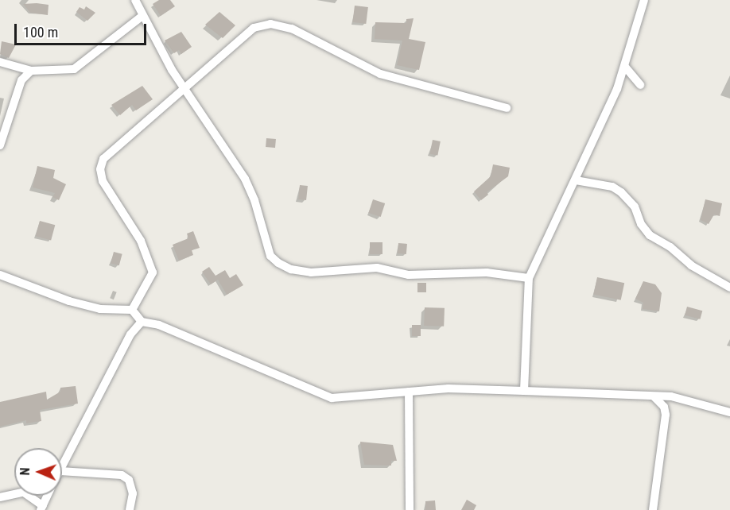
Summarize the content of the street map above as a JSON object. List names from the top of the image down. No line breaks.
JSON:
{"scale_bar":"100 m","north":"left"}
